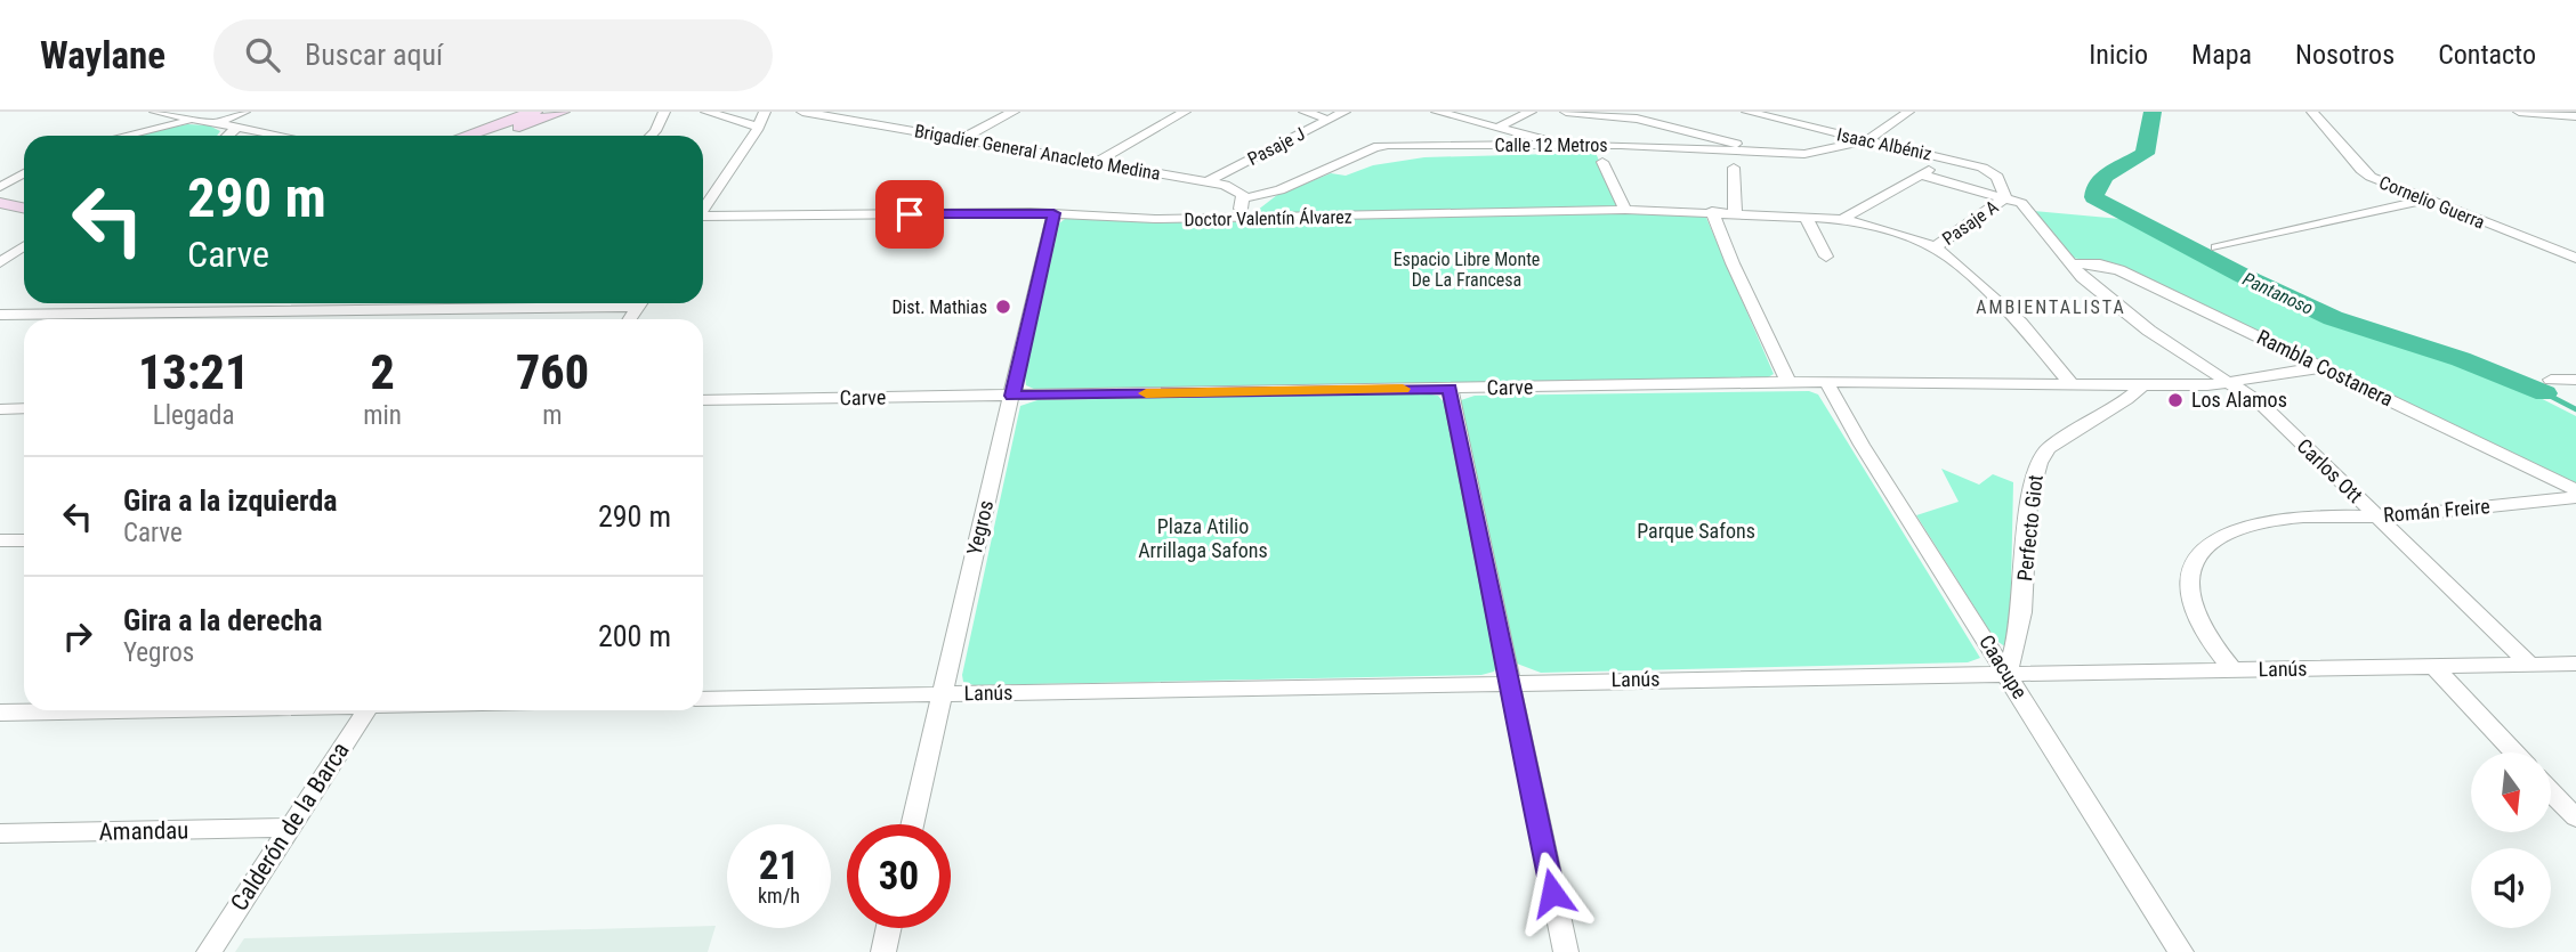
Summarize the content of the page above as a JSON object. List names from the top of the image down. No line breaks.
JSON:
{"streets":{"street":["Isaac Albéniz","Calle 12 Metros","Pasaje J","Brigadier General Anacleto Medina","Cornelio Guerra","Doctor Valentín Álvarez","Pasaje A","Rambla Costanera","Carve","Carlos Ott","Román Freire","Yegros","Perfecto Giot","Caacupe","Lanús","Calderón de la Barca","Amandau"]},"crossings":[["Isaac Albéniz","Calle 12 Metros"],["Isaac Albéniz","Pasaje A"],["Isaac Albéniz","Carlos Ott"],["Calle 12 Metros","Brigadier General Anacleto Medina"],["Pasaje J","Brigadier General Anacleto Medina"],["Doctor Valentín Álvarez","Pasaje A"],["Doctor Valentín Álvarez","Carve"],["Doctor Valentín Álvarez","Yegros"],["Pasaje A","Carlos Ott"],["Rambla Costanera","Carve"],["Rambla Costanera","Carlos Ott"],["Carve","Carlos Ott"],["Carve","Yegros"],["Carve","Perfecto Giot"],["Carve","Caacupe"],["Carlos Ott","Román Freire"],["Carlos Ott","Lanús"],["Román Freire","Lanús"],["Yegros","Lanús"],["Perfecto Giot","Caacupe"],["Perfecto Giot","Lanús"],["Caacupe","Lanús"],["Calderón de la Barca","Amandau"]],"districts":["AMBIENTALISTA"],"water":["Pantanoso"],"parks":["Espacio Libre Monte De La Francesa","Plaza Atilio Arrillaga Safons","Parque Safons"],"places":["Dist. Mathias","Los Alamos"],"north":"bottom","page":{"header":"Waylane","search":"Buscar aquí","nav":["Inicio","Mapa","Nosotros","Contacto"],"turn":["290 m","Carve"],"eta":["13:21","Llegada","2","min","760","m"],"list":[{"name":"Gira a la izquierda","note":"Carve","value":"290 m"},{"name":"Gira a la derecha","note":"Yegros","value":"200 m"}],"speed":"21 km/h","limit":"30"}}
